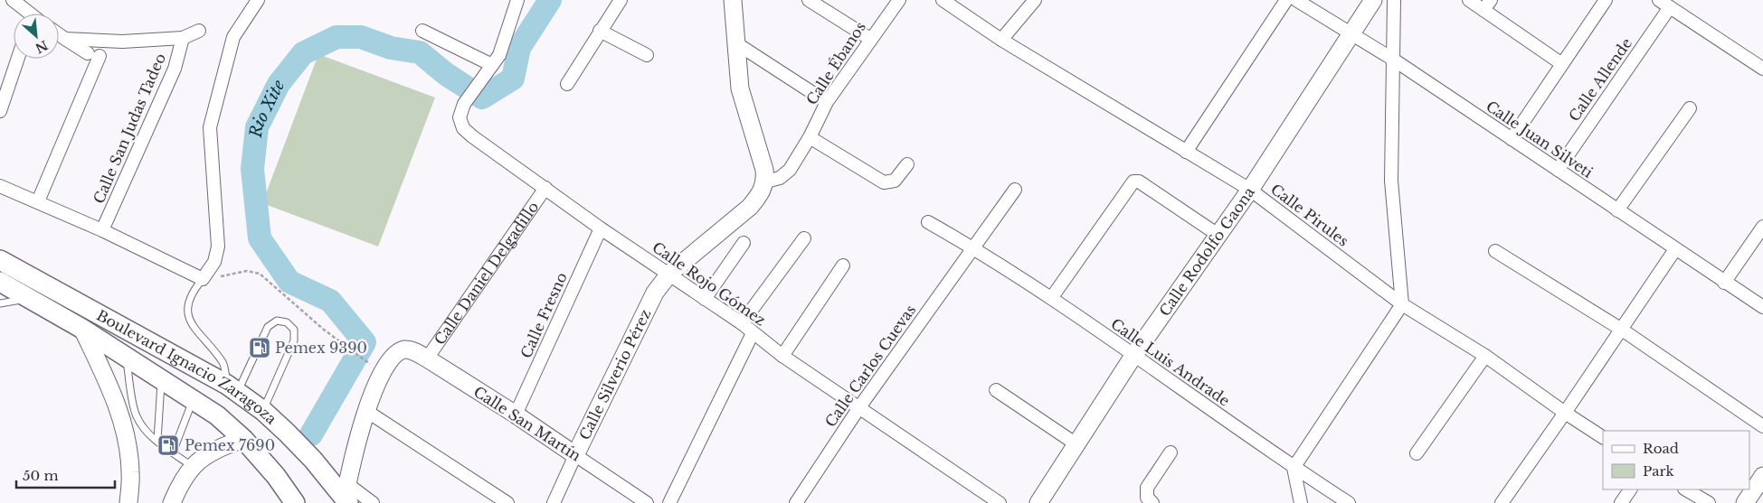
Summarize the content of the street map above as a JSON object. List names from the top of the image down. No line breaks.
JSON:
{"streets":{"main road":["Boulevard Ignacio Zaragoza"],"street":["Calle Ébanos","Calle Allende","Calle San Judas Tadeo","Calle Juan Silveti","Calle Pirules","Calle Rodolfo Gaona","Calle Daniel Delgadillo","Calle Rojo Gómez","Calle Fresno","Calle Luis Andrade","Calle Carlos Cuevas","Calle Silverio Pérez","Calle San Martín"]},"crossings":[["Calle Ébanos","Calle Silverio Pérez"],["Calle Allende","Calle Juan Silveti"],["Calle Juan Silveti","Calle Rodolfo Gaona"],["Calle Pirules","Calle Rodolfo Gaona"],["Calle Rodolfo Gaona","Calle Luis Andrade"],["Calle Daniel Delgadillo","Calle Rojo Gómez"],["Calle Daniel Delgadillo","Calle San Martín"],["Calle Rojo Gómez","Calle Fresno"],["Calle Rojo Gómez","Calle Carlos Cuevas"],["Calle Rojo Gómez","Calle Silverio Pérez"],["Calle Fresno","Calle San Martín"],["Calle Luis Andrade","Calle Carlos Cuevas"],["Calle Silverio Pérez","Calle San Martín"]],"water":["Rio Xite"],"places":{"fuel station":["Pemex 9390","Pemex 7690"]},"legend":["Road","Park"],"scale_bar":"50 m","north":"bottom right"}
